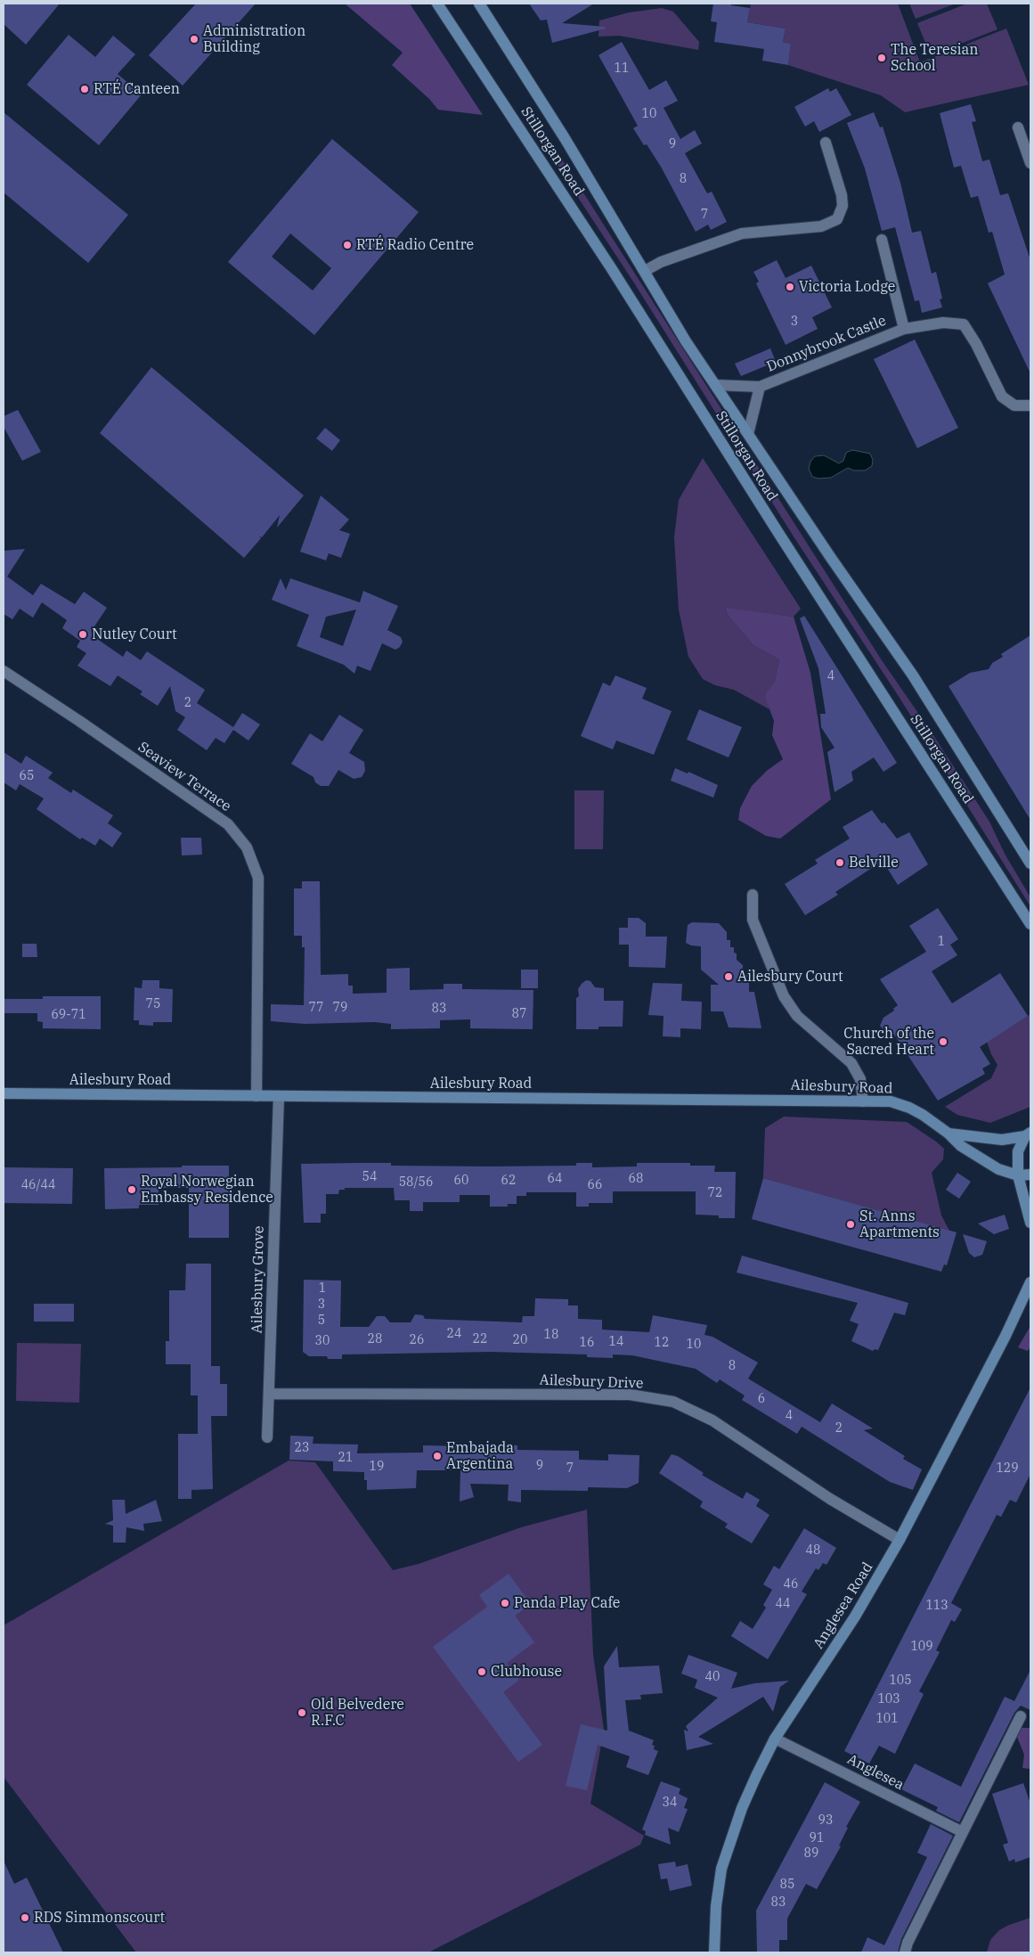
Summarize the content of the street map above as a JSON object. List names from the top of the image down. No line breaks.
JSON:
{"streets":{"main road":["Stillorgan Road","Ailesbury Road","Anglesea Road"],"street":["Donnybrook Castle","Seaview Terrace","Ailesbury Grove","Ailesbury Drive","Anglesea"]},"crossings":[["Stillorgan Road","Donnybrook Castle"],["Seaview Terrace","Ailesbury Road"],["Ailesbury Road","Ailesbury Grove"],["Ailesbury Grove","Ailesbury Drive"],["Ailesbury Drive","Anglesea Road"],["Anglesea Road","Anglesea"]],"places":["Administration Building","The Teresian School","RTÉ Canteen","RTÉ Radio Centre","Victoria Lodge","Nutley Court","Belville","Ailesbury Court","Church of the Sacred Heart","Royal Norwegian Embassy Residence","St. Anns Apartments","Embajada Argentina","Panda Play Cafe","Clubhouse","Old Belvedere R.F.C","RDS Simmonscourt"],"house_numbers":["11","10","9","8","7","3","4","2","65","1","75","77","79","83","87","69-71","54","64","68","60","62","58/56","46/44","66","72","1","3","5","24","18","28","22","26","20","30","14","16","12","10","8","6","4","2","23","21","9","19","7","129","48","46","44","113","109","40","105","103","101","34","93","91","89","85","83"]}
